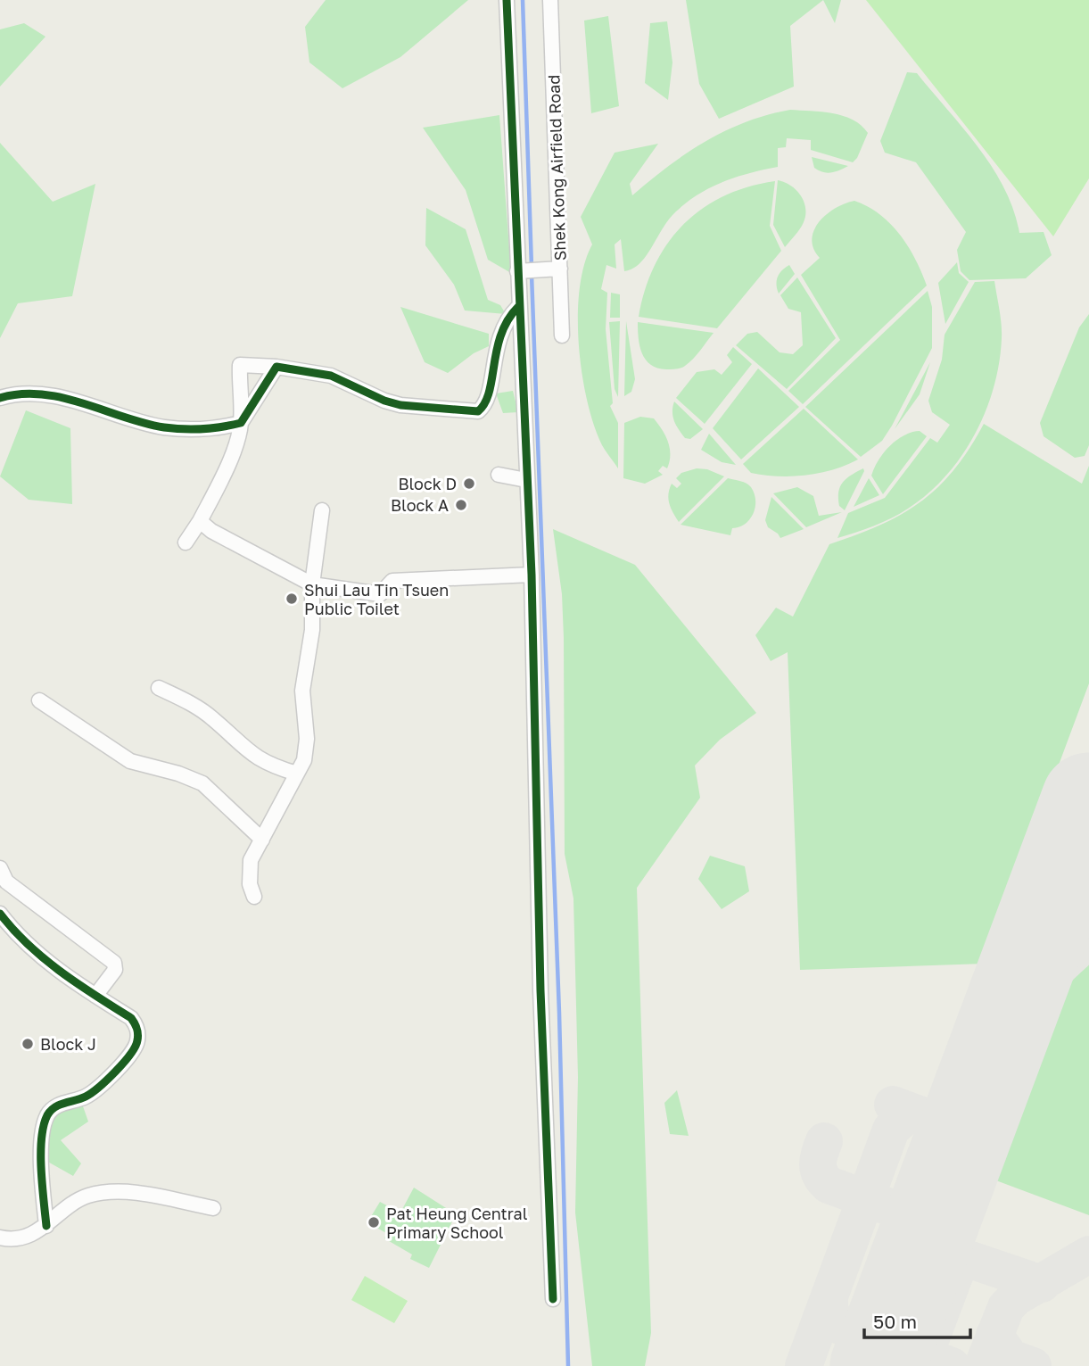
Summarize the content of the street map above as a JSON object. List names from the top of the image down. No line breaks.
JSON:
{"streets":{"street":["Shek Kong Airfield Road"]},"places":["Block D","Block A","Shui Lau Tin Tsuen Public Toilet","Block J","Pat Heung Central Primary School"],"scale_bar":"50 m"}
